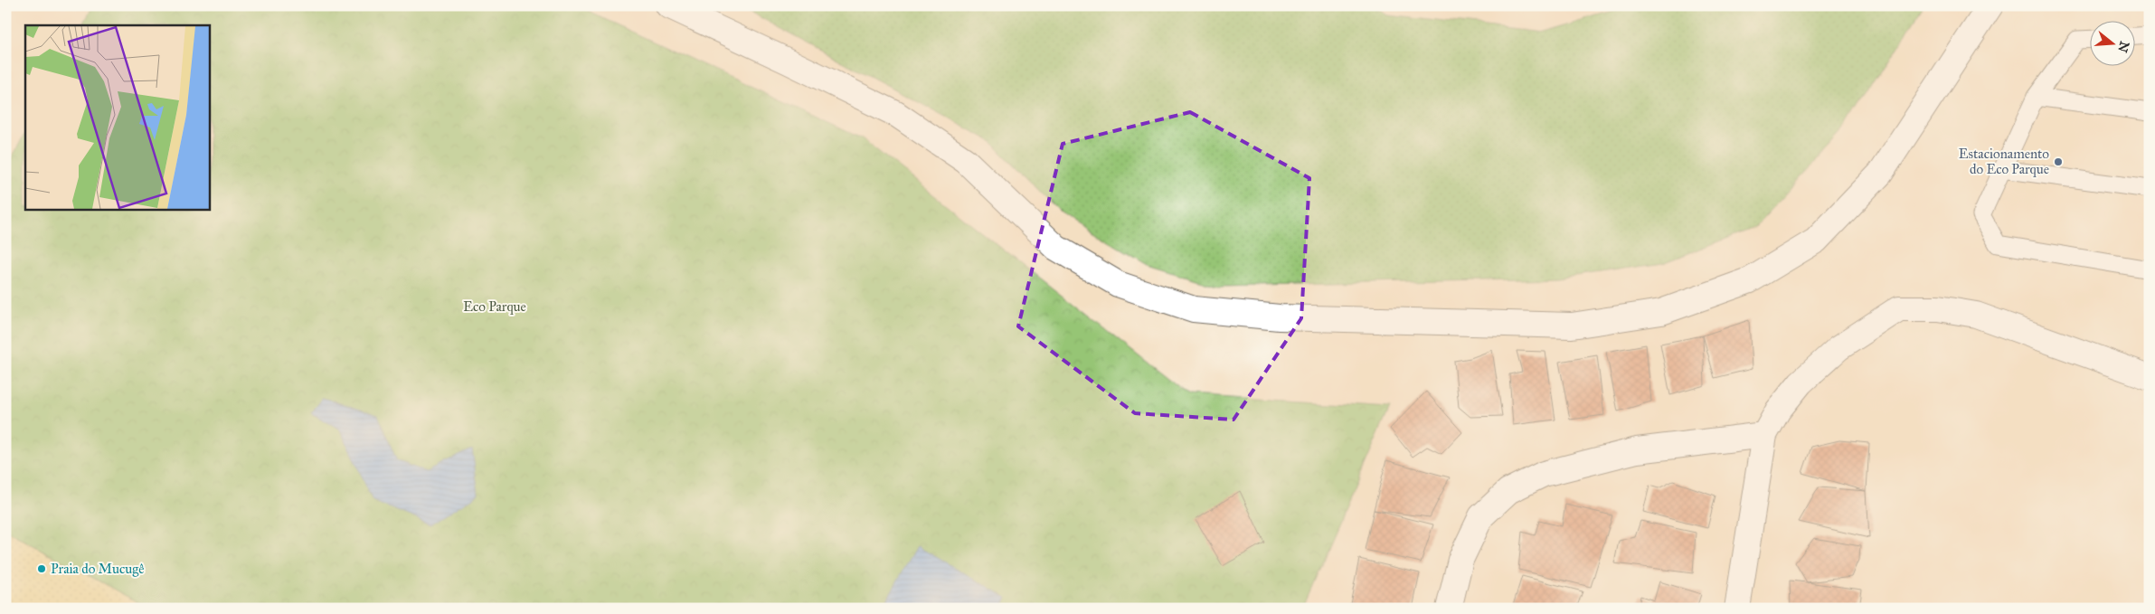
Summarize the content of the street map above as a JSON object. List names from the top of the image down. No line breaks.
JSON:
{"parks":["Eco Parque"],"places":["Estacionamento do Eco Parque","Praia do Mucugê"],"north":"right"}
